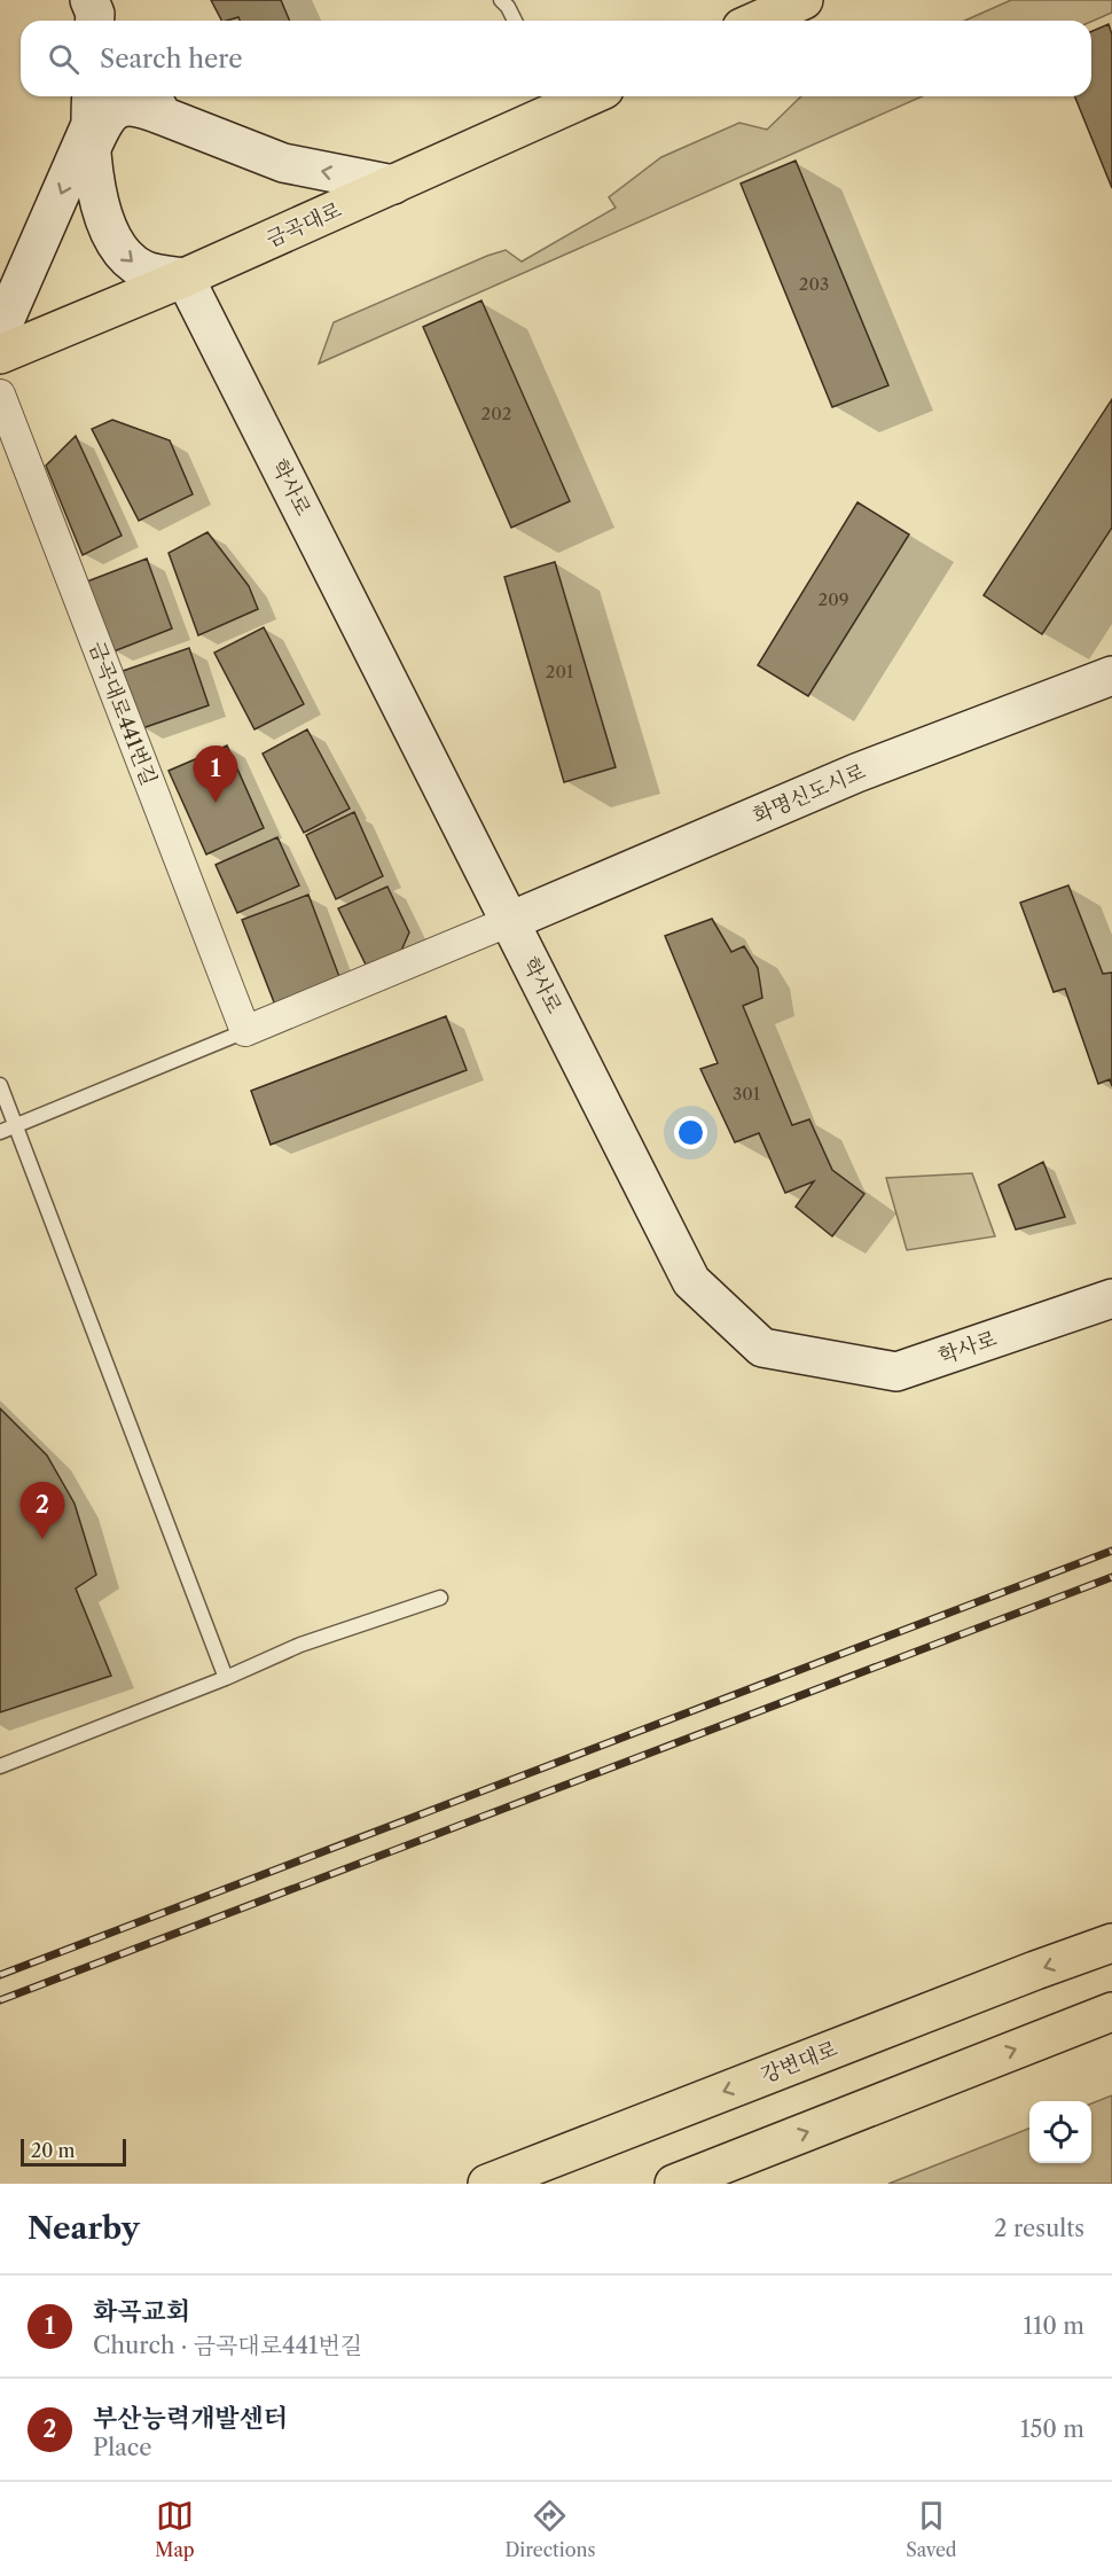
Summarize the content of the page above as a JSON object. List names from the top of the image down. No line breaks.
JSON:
{"streets":{"main road":["금곡대로","학사로","화명신도시로","강변대로"],"street":["금곡대로441번길"]},"crossings":[["금곡대로","학사로"],["학사로","화명신도시로"]],"house_numbers":["203","202","209","201","301"],"scale_bar":"20 m","page":{"search":"Search here","pins":["1","2"],"scale":"20 m","heading":["Nearby","2 results"],"list":[{"mark":"1","name":"화곡교회","note":"Church · 금곡대로441번길","value":"110 m"},{"mark":"2","name":"부산능력개발센터","note":"Place","value":"150 m"}],"nav":["Map","Directions","Saved"]}}
